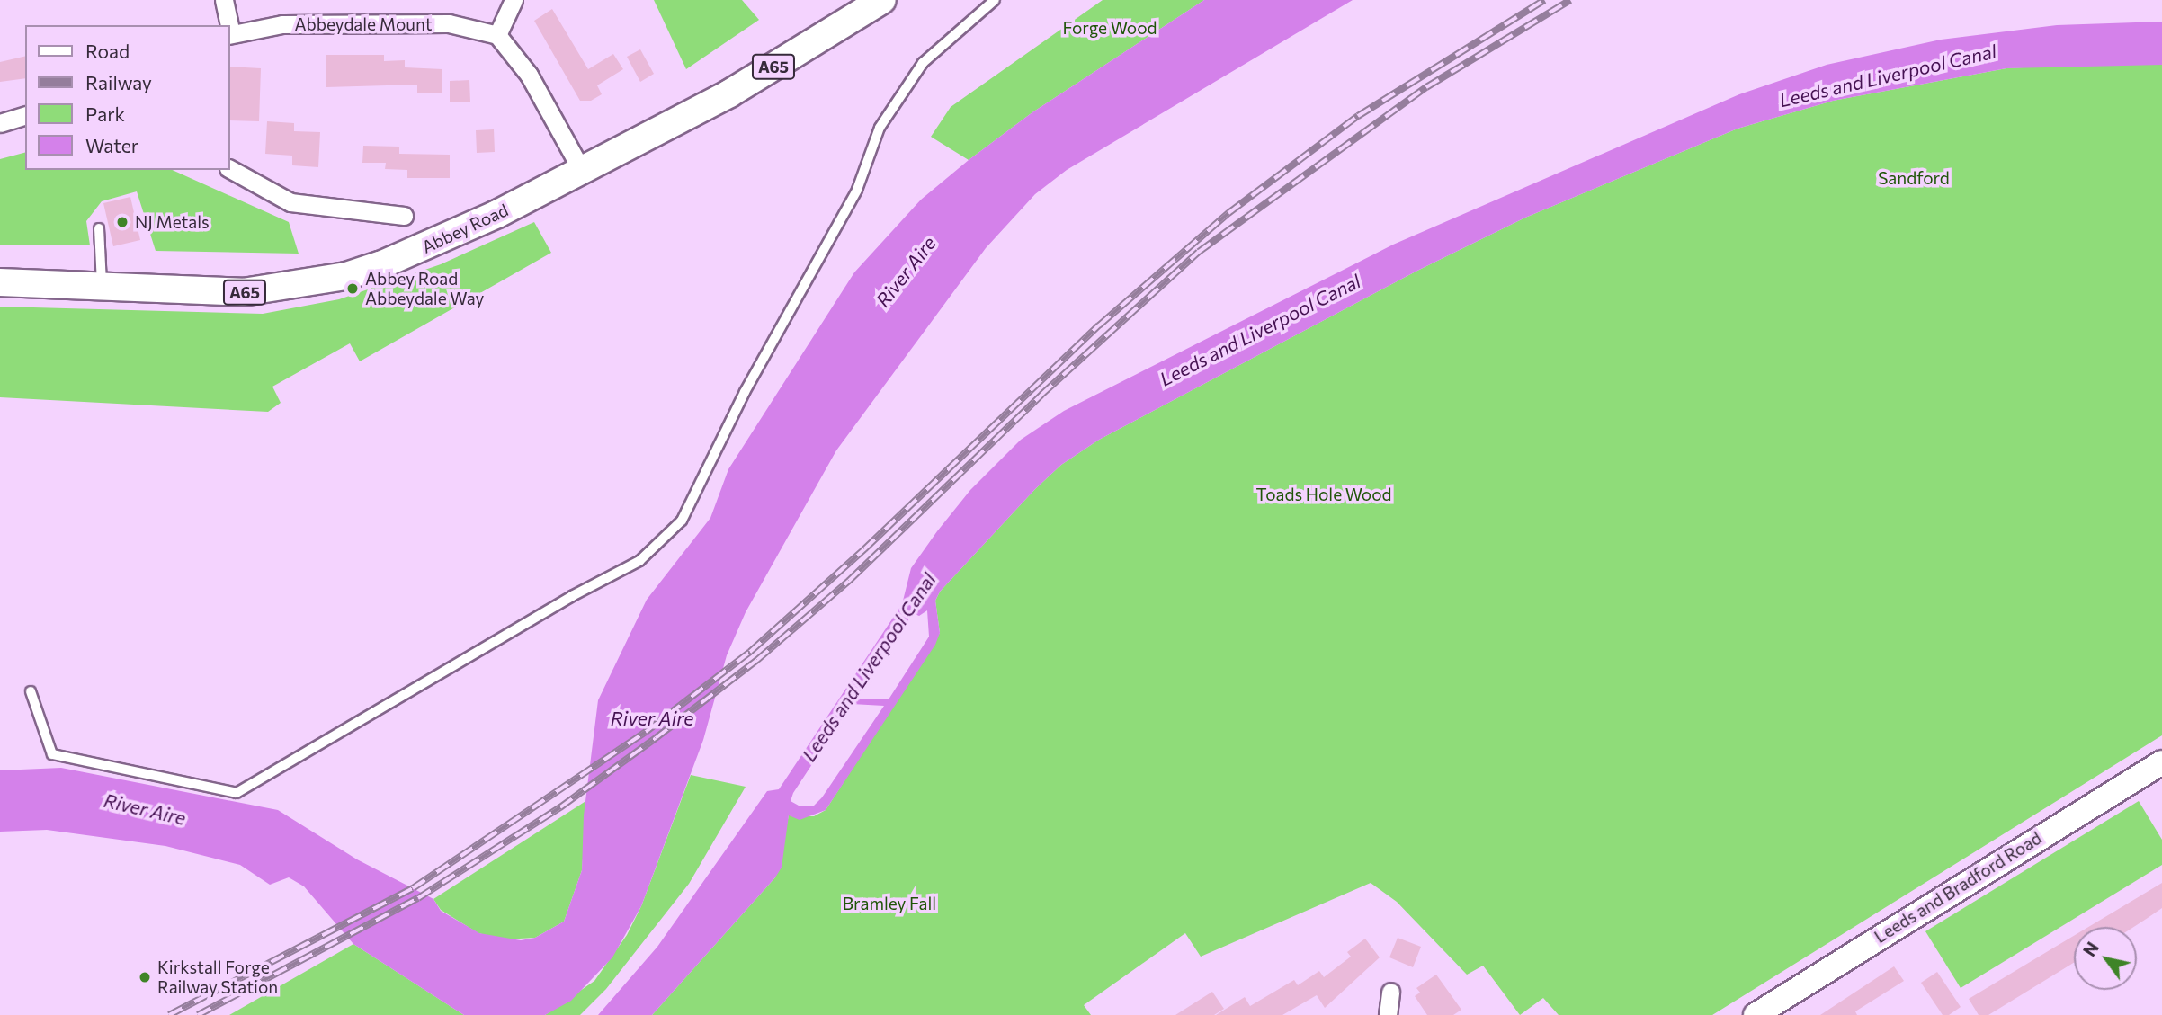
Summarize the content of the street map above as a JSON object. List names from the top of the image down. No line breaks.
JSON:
{"streets":{"main road":["A65","Abbey Road","Leeds and Bradford Road"],"street":["Abbeydale Mount"]},"water":["Leeds and Liverpool Canal","River Aire"],"parks":["Forge Wood","Sandford","Toads Hole Wood","Bramley Fall"],"places":["NJ Metals","Abbey Road Abbeydale Way","Kirkstall Forge Railway Station"],"legend":["Road","Railway","Park","Water"],"north":"top left"}
